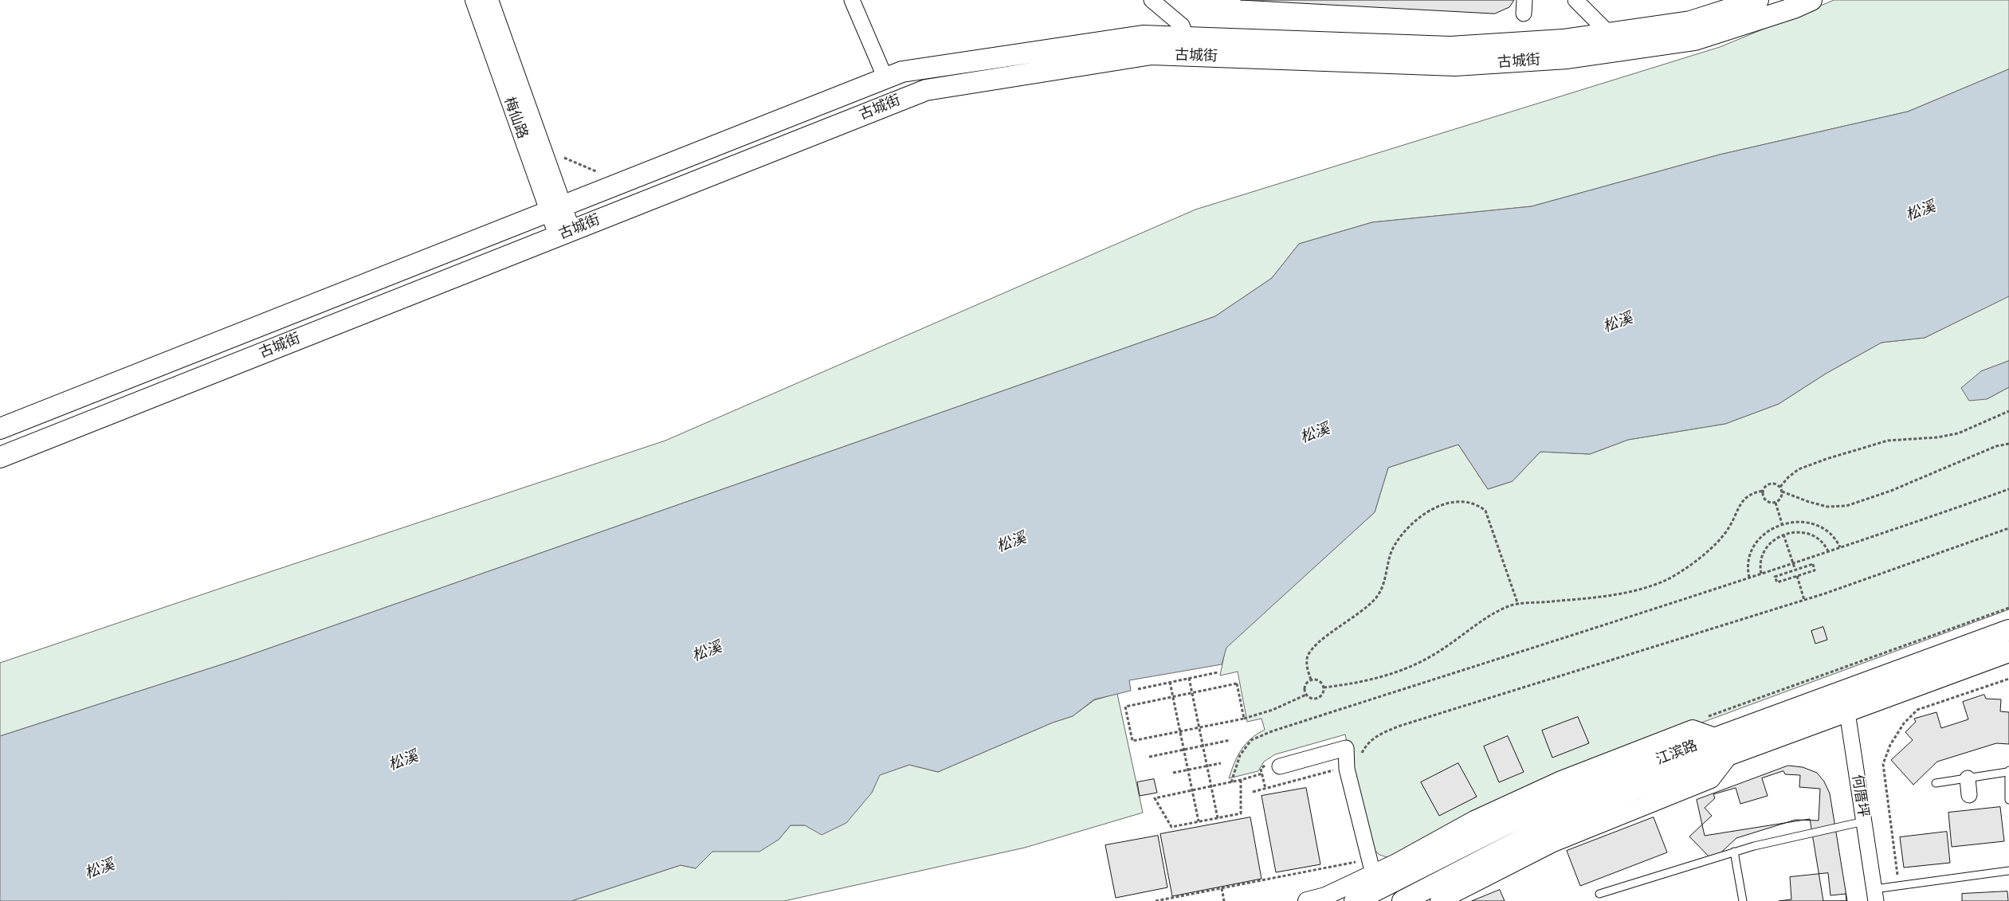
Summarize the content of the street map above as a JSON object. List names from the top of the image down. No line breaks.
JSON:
{"streets":{"main road":["古城街","江滨路"],"street":["梅仙路","何厝坪"]},"crossings":[["古城街","梅仙路"],["江滨路","何厝坪"]],"water":["松溪"]}
